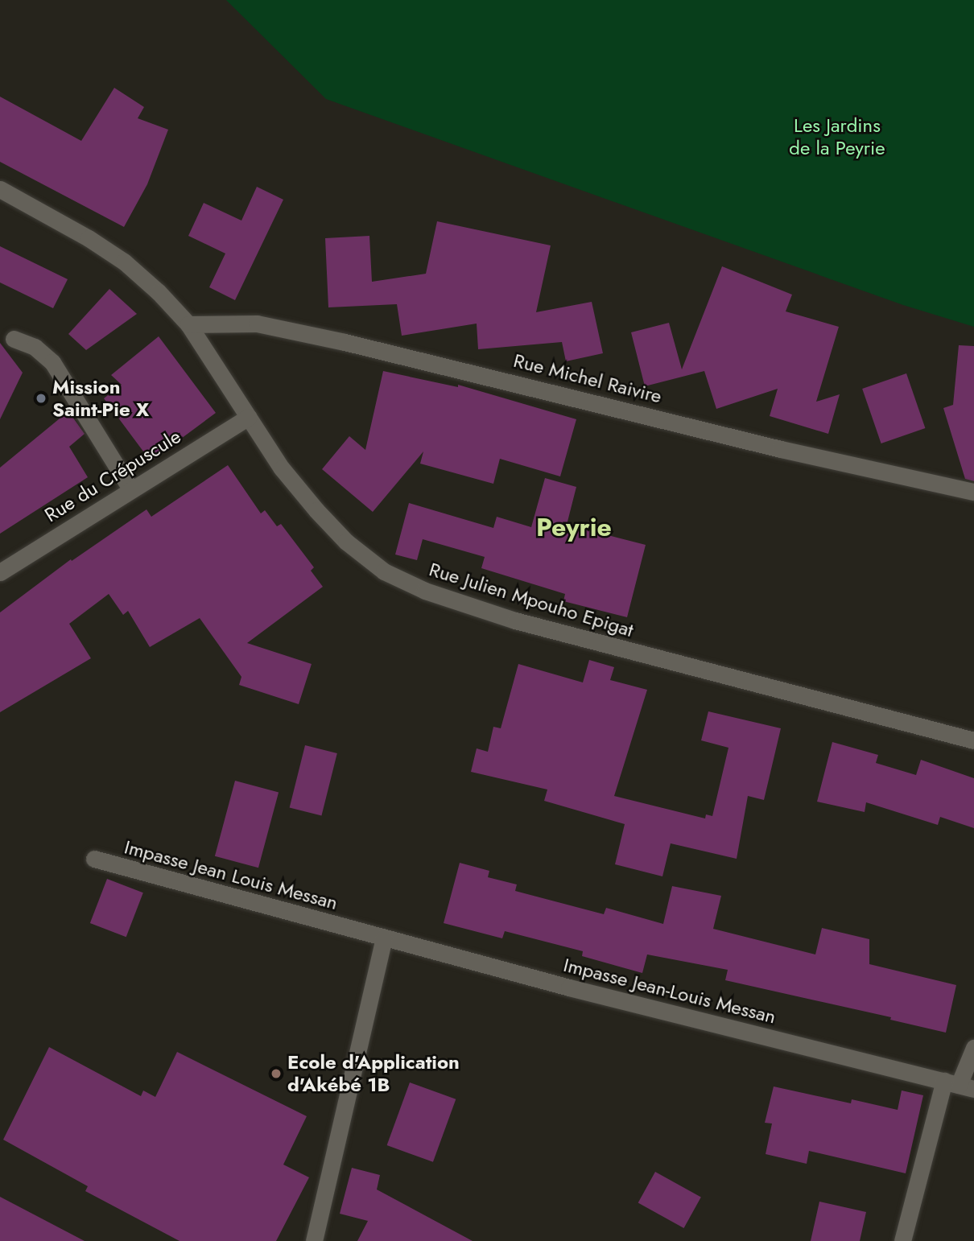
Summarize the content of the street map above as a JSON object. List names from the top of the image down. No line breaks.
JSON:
{"streets":{"street":["Rue Michel Raivire","Rue du Crépuscule","Rue Julien Mpouho Epigat","Impasse Jean Louis Messan","Impasse Jean-Louis Messan"]},"crossings":[["Rue Michel Raivire","Rue Julien Mpouho Epigat"],["Rue du Crépuscule","Rue Julien Mpouho Epigat"],["Impasse Jean Louis Messan","Impasse Jean-Louis Messan"]],"districts":["Peyrie"],"parks":["Les Jardins de la Peyrie"],"places":["Mission Saint-Pie X","Ecole d'Application d'Akébé 1B"]}
